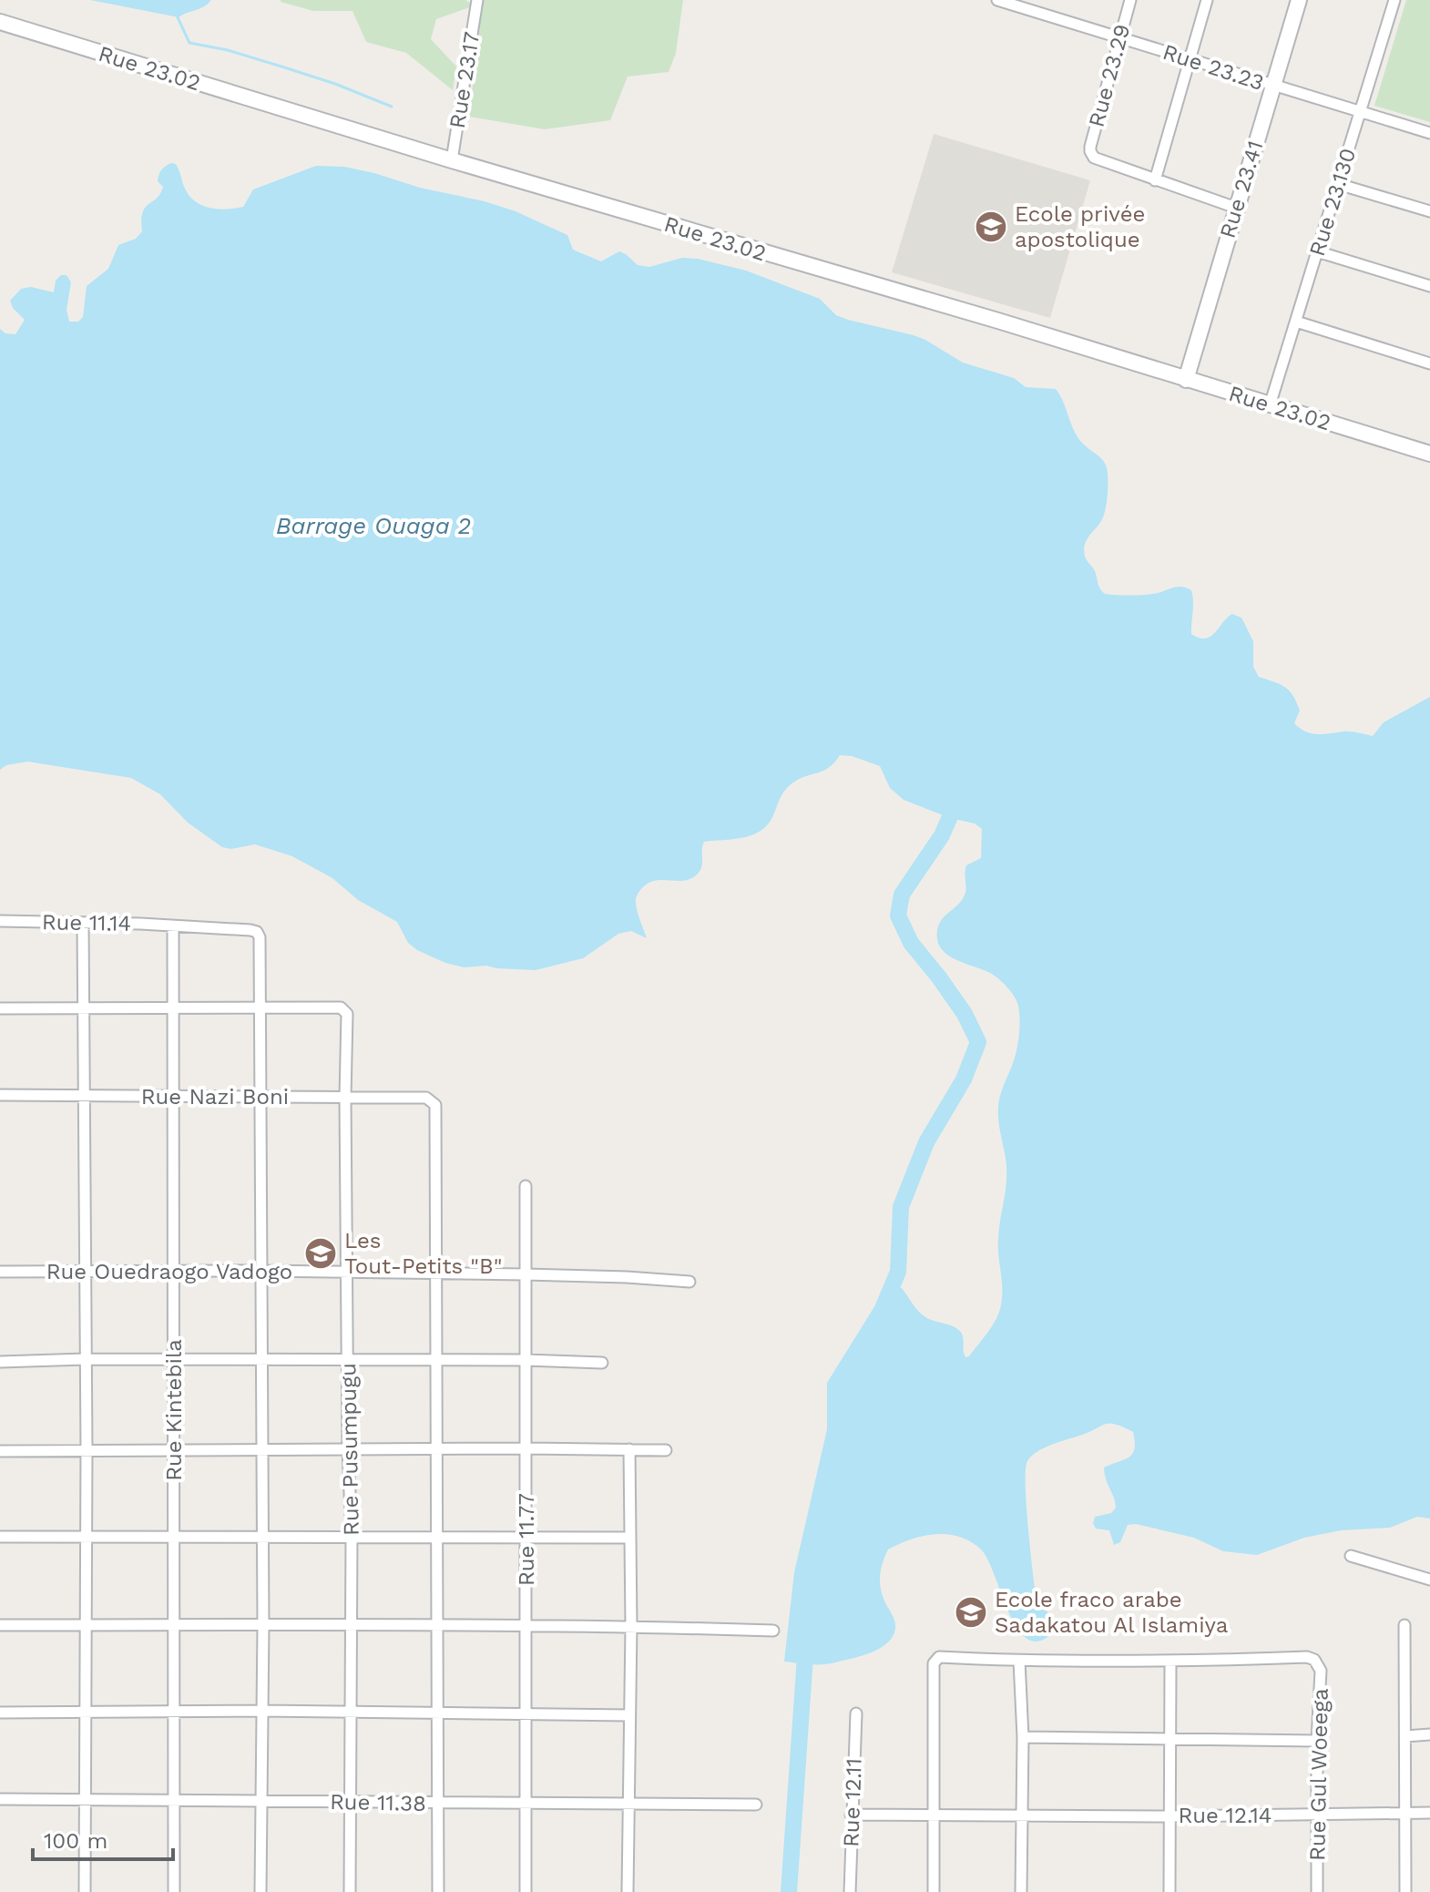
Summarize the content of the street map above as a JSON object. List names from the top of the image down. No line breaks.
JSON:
{"streets":{"street":["Rue 23.23","Rue 23.02","Rue 23.29","Rue 23.17","Rue 23.41","Rue 23.130","Rue 11.14","Rue Nazi Boni","Rue Ouedraogo Vadogo","Rue Kintebila","Rue Pusumpugu","Rue 11.77","Rue Gul Woeega","Rue 11.38","Rue 12.11","Rue 12.14"]},"crossings":[["Rue 23.23","Rue 23.29"],["Rue 23.23","Rue 23.41"],["Rue 23.23","Rue 23.130"],["Rue 23.02","Rue 23.17"],["Rue 23.02","Rue 23.41"],["Rue 23.02","Rue 23.130"],["Rue 11.14","Rue Kintebila"],["Rue 11.14","Rue Pusumpugu"],["Rue Nazi Boni","Rue Ouedraogo Vadogo"],["Rue Nazi Boni","Rue Kintebila"],["Rue Nazi Boni","Rue Pusumpugu"],["Rue Ouedraogo Vadogo","Rue Kintebila"],["Rue Ouedraogo Vadogo","Rue Pusumpugu"],["Rue Ouedraogo Vadogo","Rue 11.77"],["Rue Kintebila","Rue 11.38"],["Rue Pusumpugu","Rue 11.38"],["Rue 11.77","Rue 11.38"],["Rue Gul Woeega","Rue 12.14"],["Rue 12.11","Rue 12.14"]],"water":["Barrage Ouaga 2"],"places":{"school or university":["Ecole privée apostolique","Les Tout-Petits \"B\"","Ecole fraco arabe Sadakatou Al Islamiya"]},"scale_bar":"100 m"}
